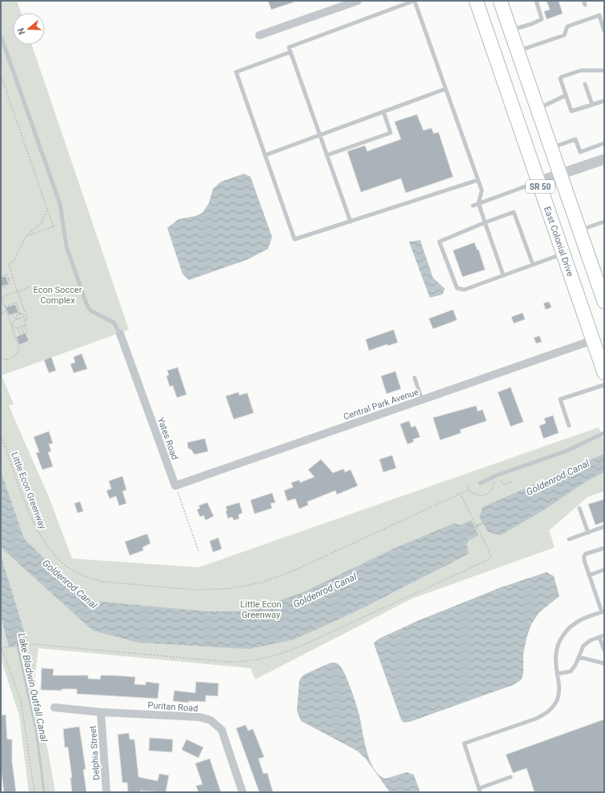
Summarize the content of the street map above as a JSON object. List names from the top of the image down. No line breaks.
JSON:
{"streets":{"highway":["SR 50","East Colonial Drive"],"street":["Central Park Avenue","Yates Road","Puritan Road","Delphia Street"],"path":["Little Econ Greenway"]},"crossings":[["East Colonial Drive","Central Park Avenue"],["Central Park Avenue","Yates Road"],["Puritan Road","Delphia Street"]],"water":["Goldenrod Canal","Lake Bladwin Outfall Canal"],"parks":["Econ Soccer Complex","Little Econ Greenway"],"north":"left"}
